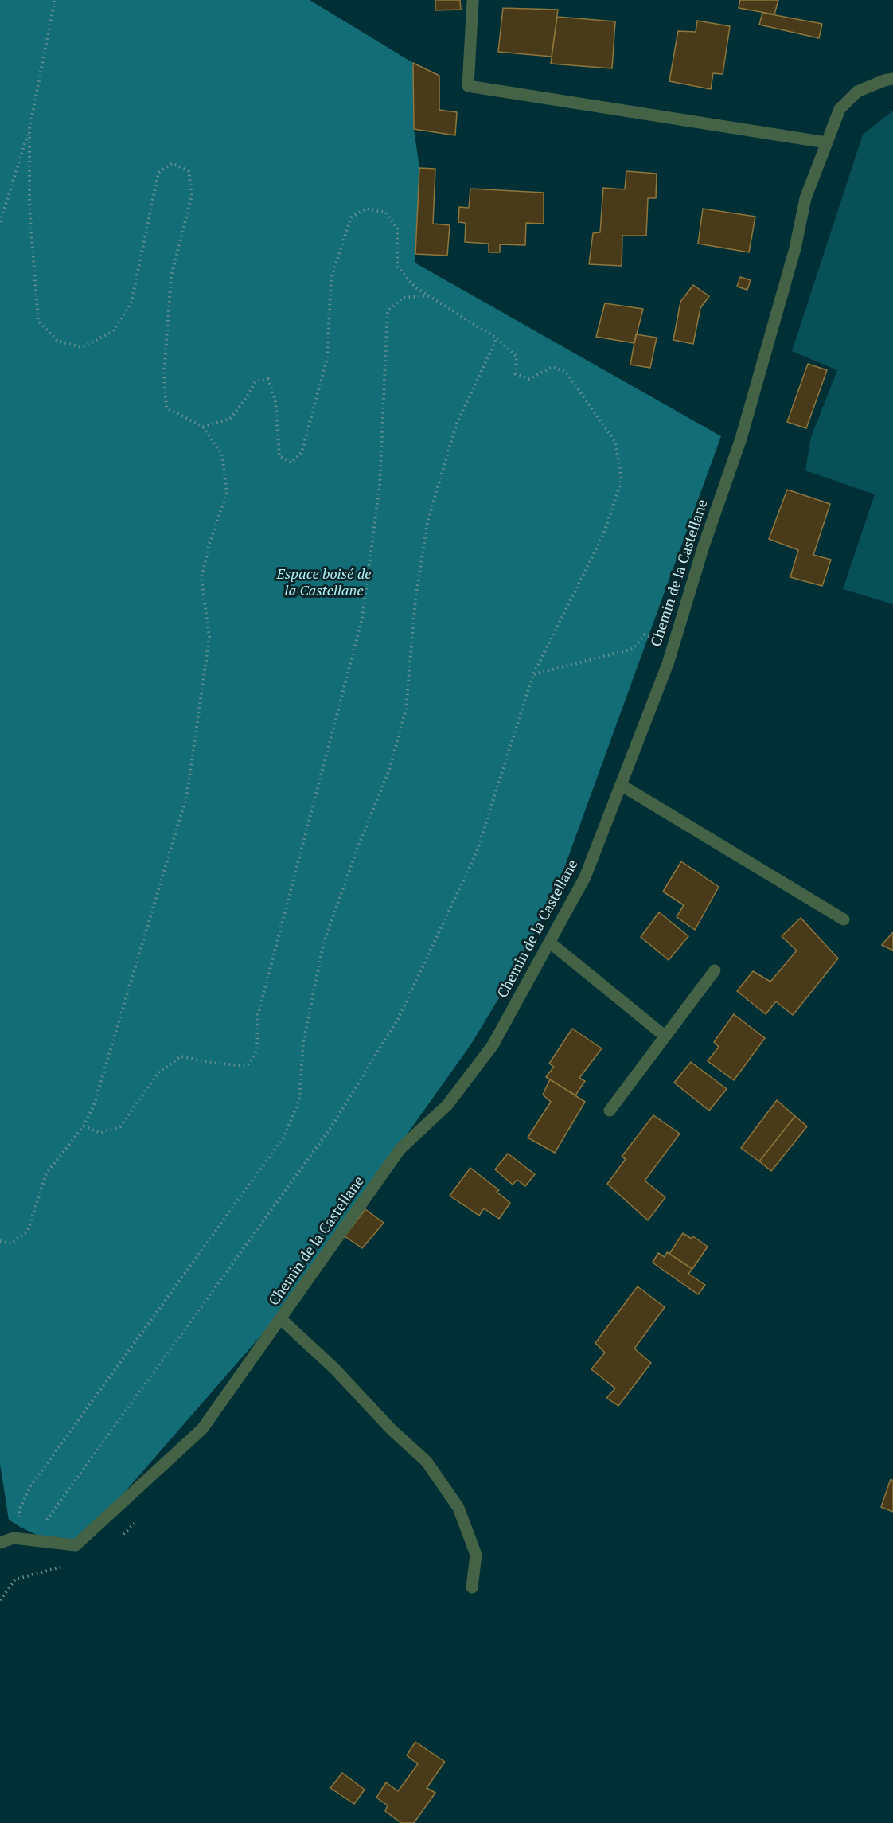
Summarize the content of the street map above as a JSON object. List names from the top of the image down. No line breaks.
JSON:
{"streets":{"street":["Chemin de la Castellane"]},"parks":["Espace boisé de la Castellane"]}
